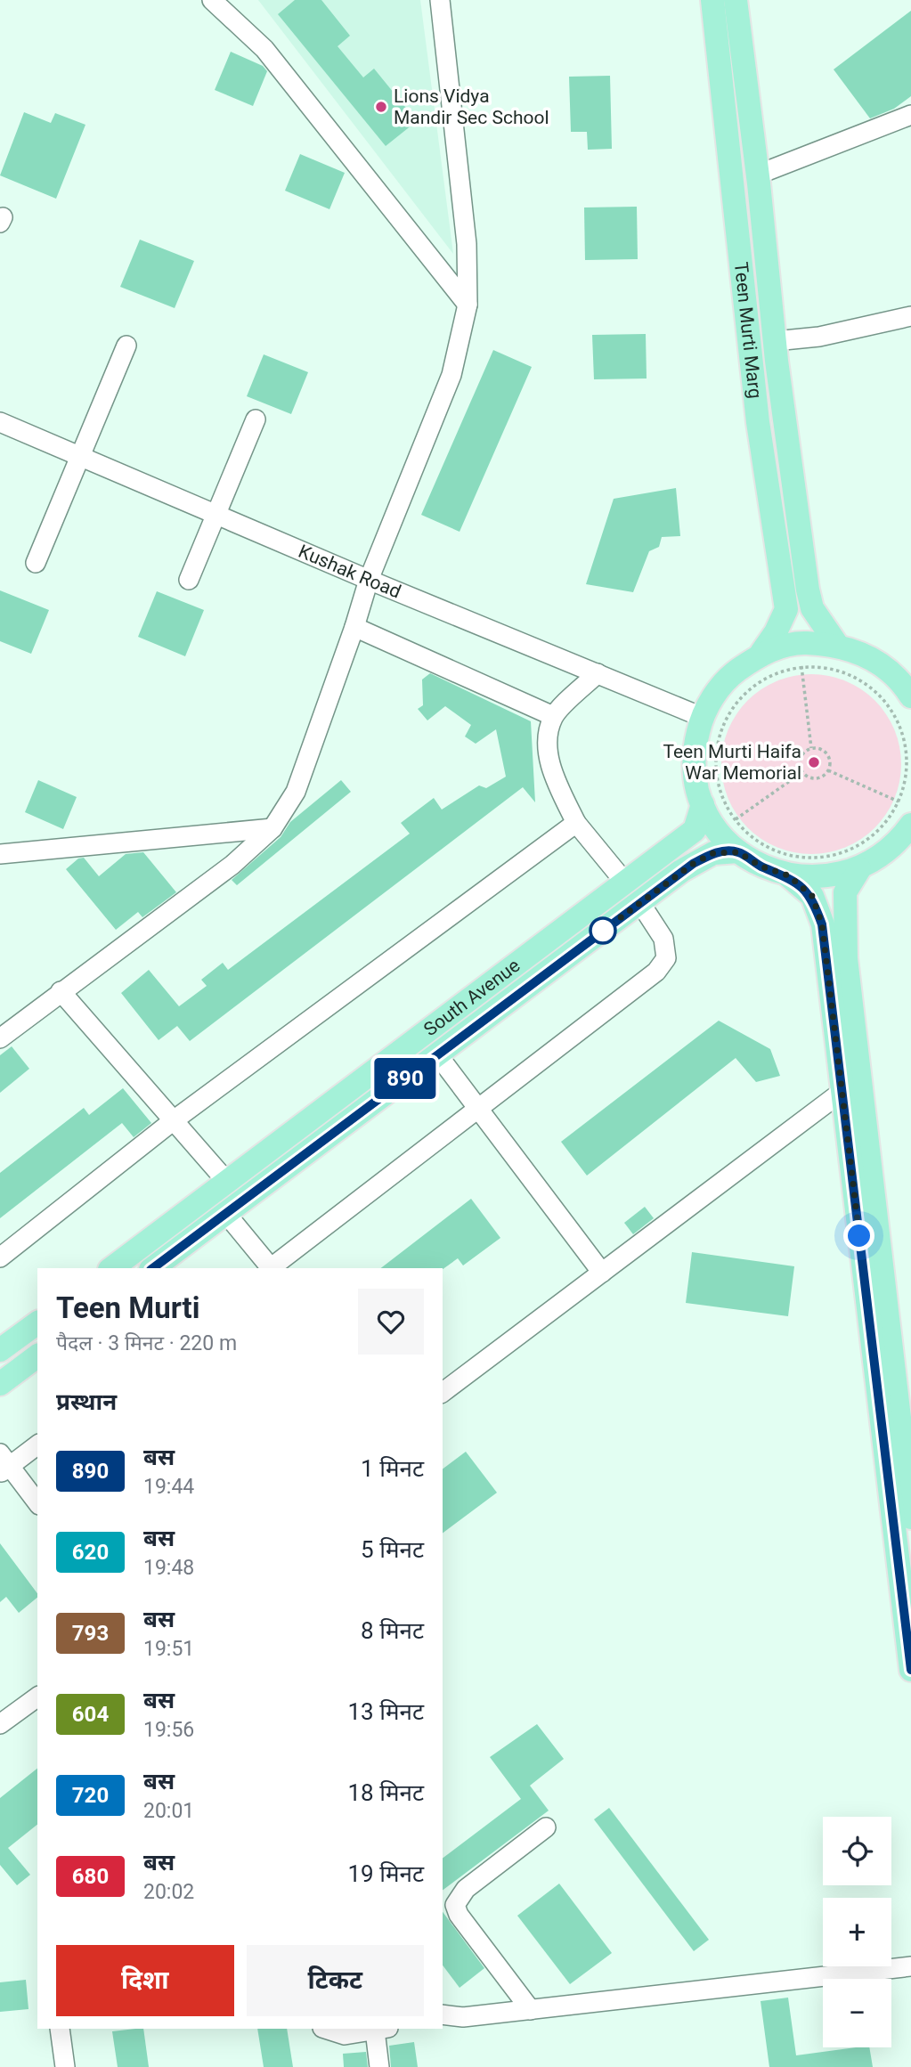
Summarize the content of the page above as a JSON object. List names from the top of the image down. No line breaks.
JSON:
{"streets":{"main road":["Teen Murti Marg","South Avenue"],"street":["Kushak Road"]},"places":["Lions Vidya Mandir Sec School","Teen Murti Haifa War Memorial"],"lines":["bus line 890"],"page":{"on_map":"890","heading":[["Teen Murti","पैदल · 3 मिनट · 220 m"],"प्रस्थान"],"list":[{"mark":"890","name":"बस","note":"19:44","value":"1 मिनट"},{"mark":"620","name":"बस","note":"19:48","value":"5 मिनट"},{"mark":"793","name":"बस","note":"19:51","value":"8 मिनट"},{"mark":"604","name":"बस","note":"19:56","value":"13 मिनट"},{"mark":"720","name":"बस","note":"20:01","value":"18 मिनट"},{"mark":"680","name":"बस","note":"20:02","value":"19 मिनट"}],"map_buttons":["+","−"],"buttons":["दिशा","टिकट"]}}
